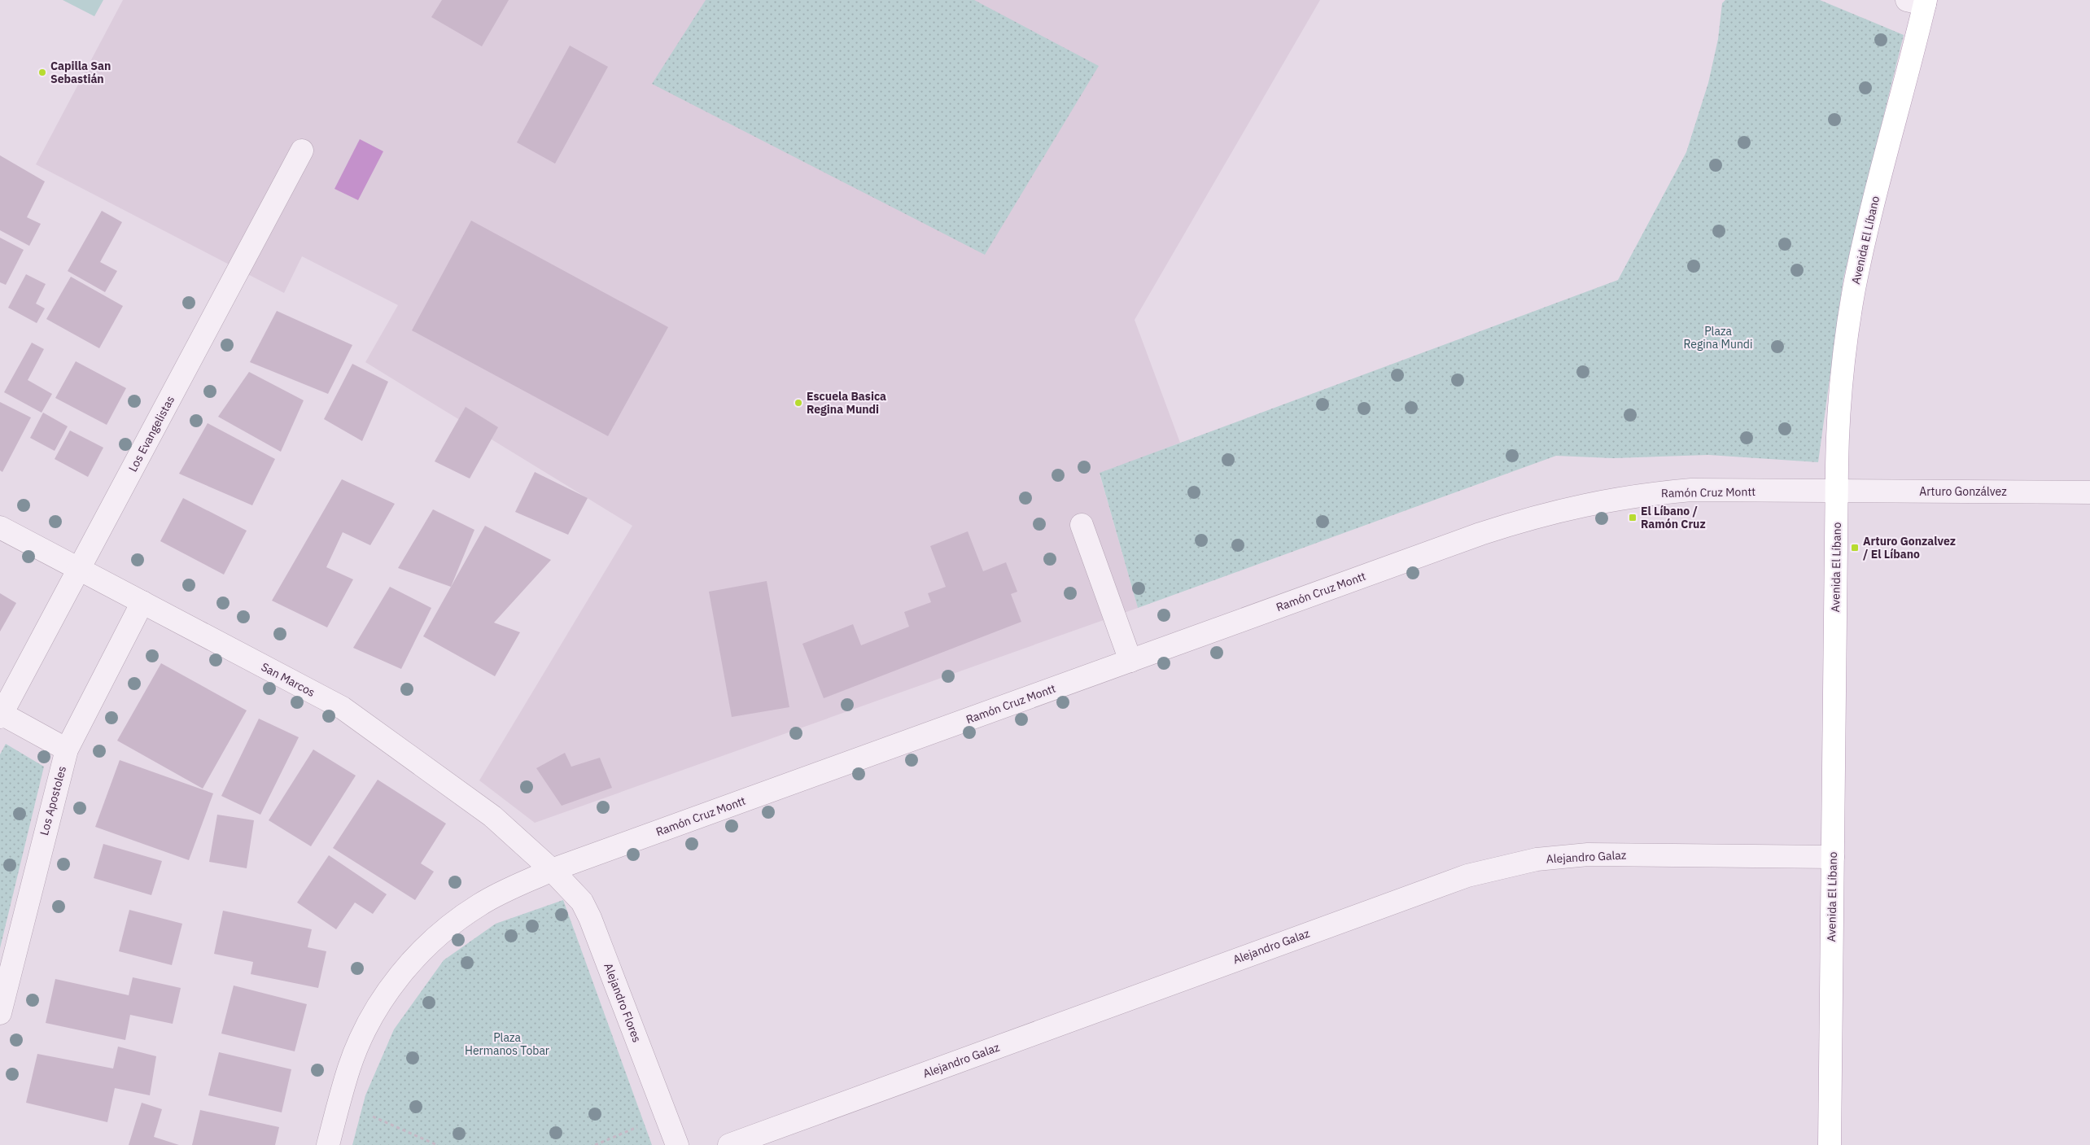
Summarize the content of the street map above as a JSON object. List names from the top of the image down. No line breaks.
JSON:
{"streets":{"main road":["Avenida El Líbano"],"street":["Los Evangelistas","Arturo Gonzálvez","Ramón Cruz Montt","San Marcos","Los Apostoles","Alejandro Galaz","Alejandro Flores"]},"crossings":[["Avenida El Líbano","Arturo Gonzálvez"],["Avenida El Líbano","Ramón Cruz Montt"],["Avenida El Líbano","Alejandro Galaz"],["Los Evangelistas","San Marcos"],["Arturo Gonzálvez","Ramón Cruz Montt"],["Ramón Cruz Montt","San Marcos"],["Ramón Cruz Montt","Alejandro Flores"],["San Marcos","Los Apostoles"],["San Marcos","Alejandro Flores"]],"parks":["Plaza Regina Mundi","Plaza Hermanos Tobar"],"places":{"other":["Capilla San Sebastián","Escuela Basica Regina Mundi"],"transit":["El Líbano / Ramón Cruz","Arturo Gonzalvez / El Líbano"]}}
